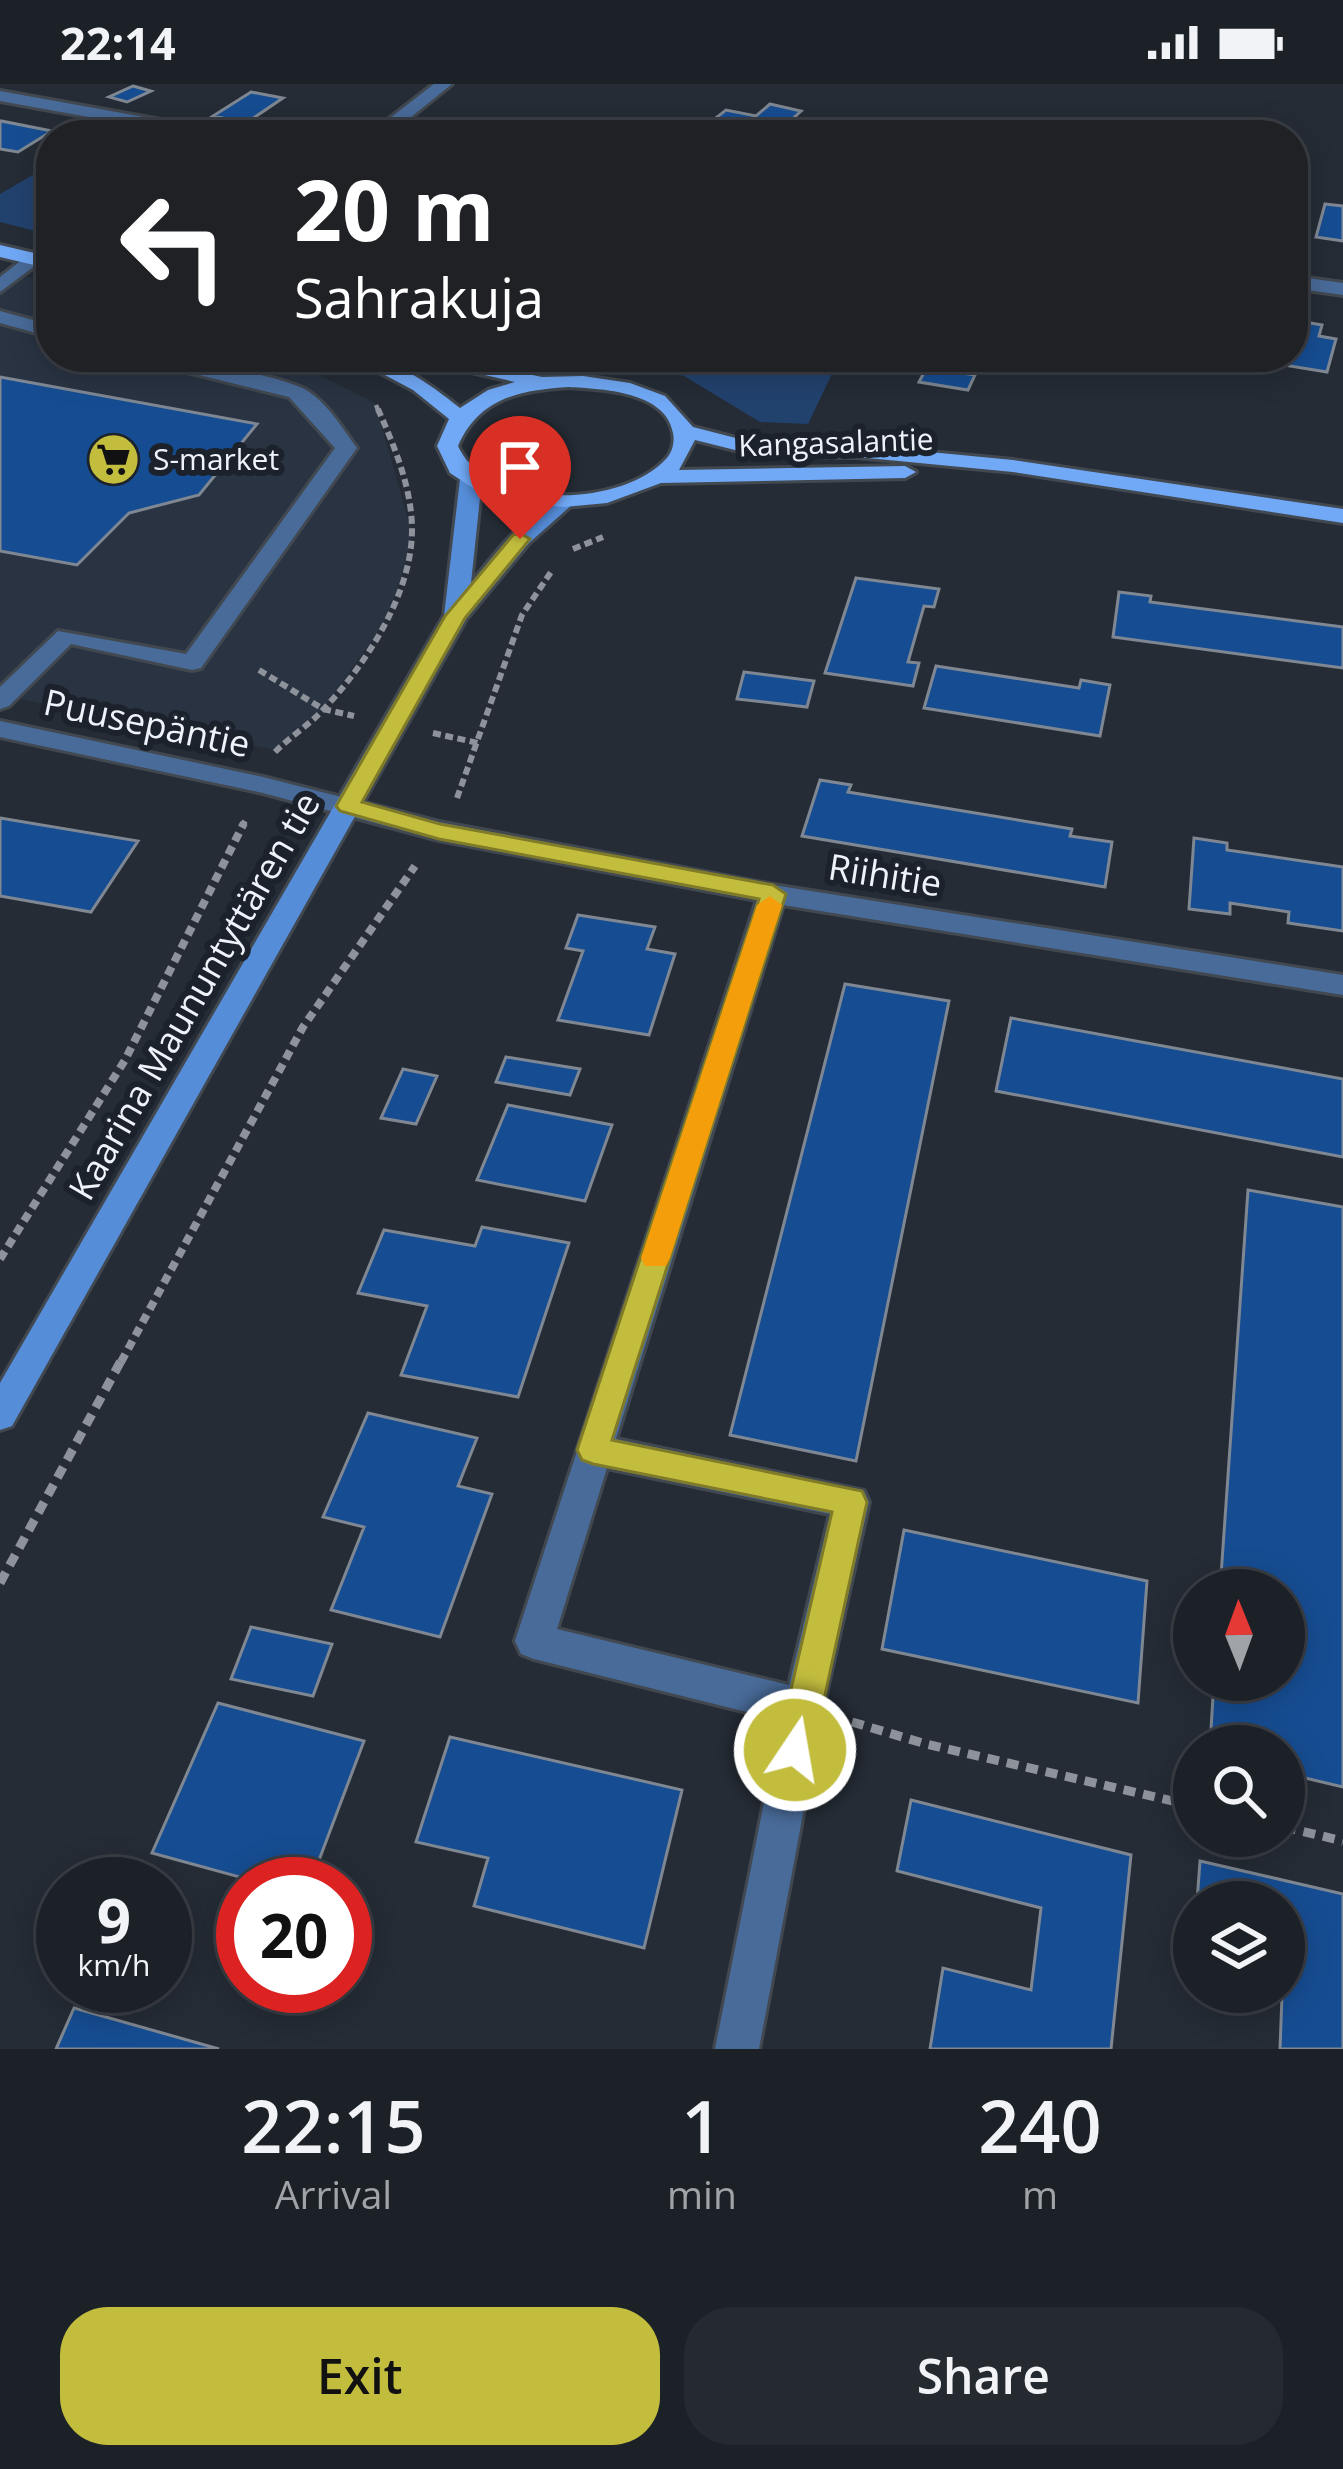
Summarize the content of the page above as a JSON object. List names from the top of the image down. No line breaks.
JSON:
{"streets":{"main road":["Kangasalantie","Kaarina Maununtyttären tie"],"street":["Puusepäntie","Riihitie"]},"crossings":[["Kangasalantie","Kaarina Maununtyttären tie"],["Puusepäntie","Riihitie"],["Puusepäntie","Kaarina Maununtyttären tie"],["Riihitie","Kaarina Maununtyttären tie"]],"places":{"supermarket":["S-market"]},"north":"top","page":{"status":"22:14","turn":["20 m","Sahrakuja"],"speed":"9 km/h","limit":"20","eta":["22:15","Arrival","1","min","240","m"],"buttons":["Exit","Share"]}}
